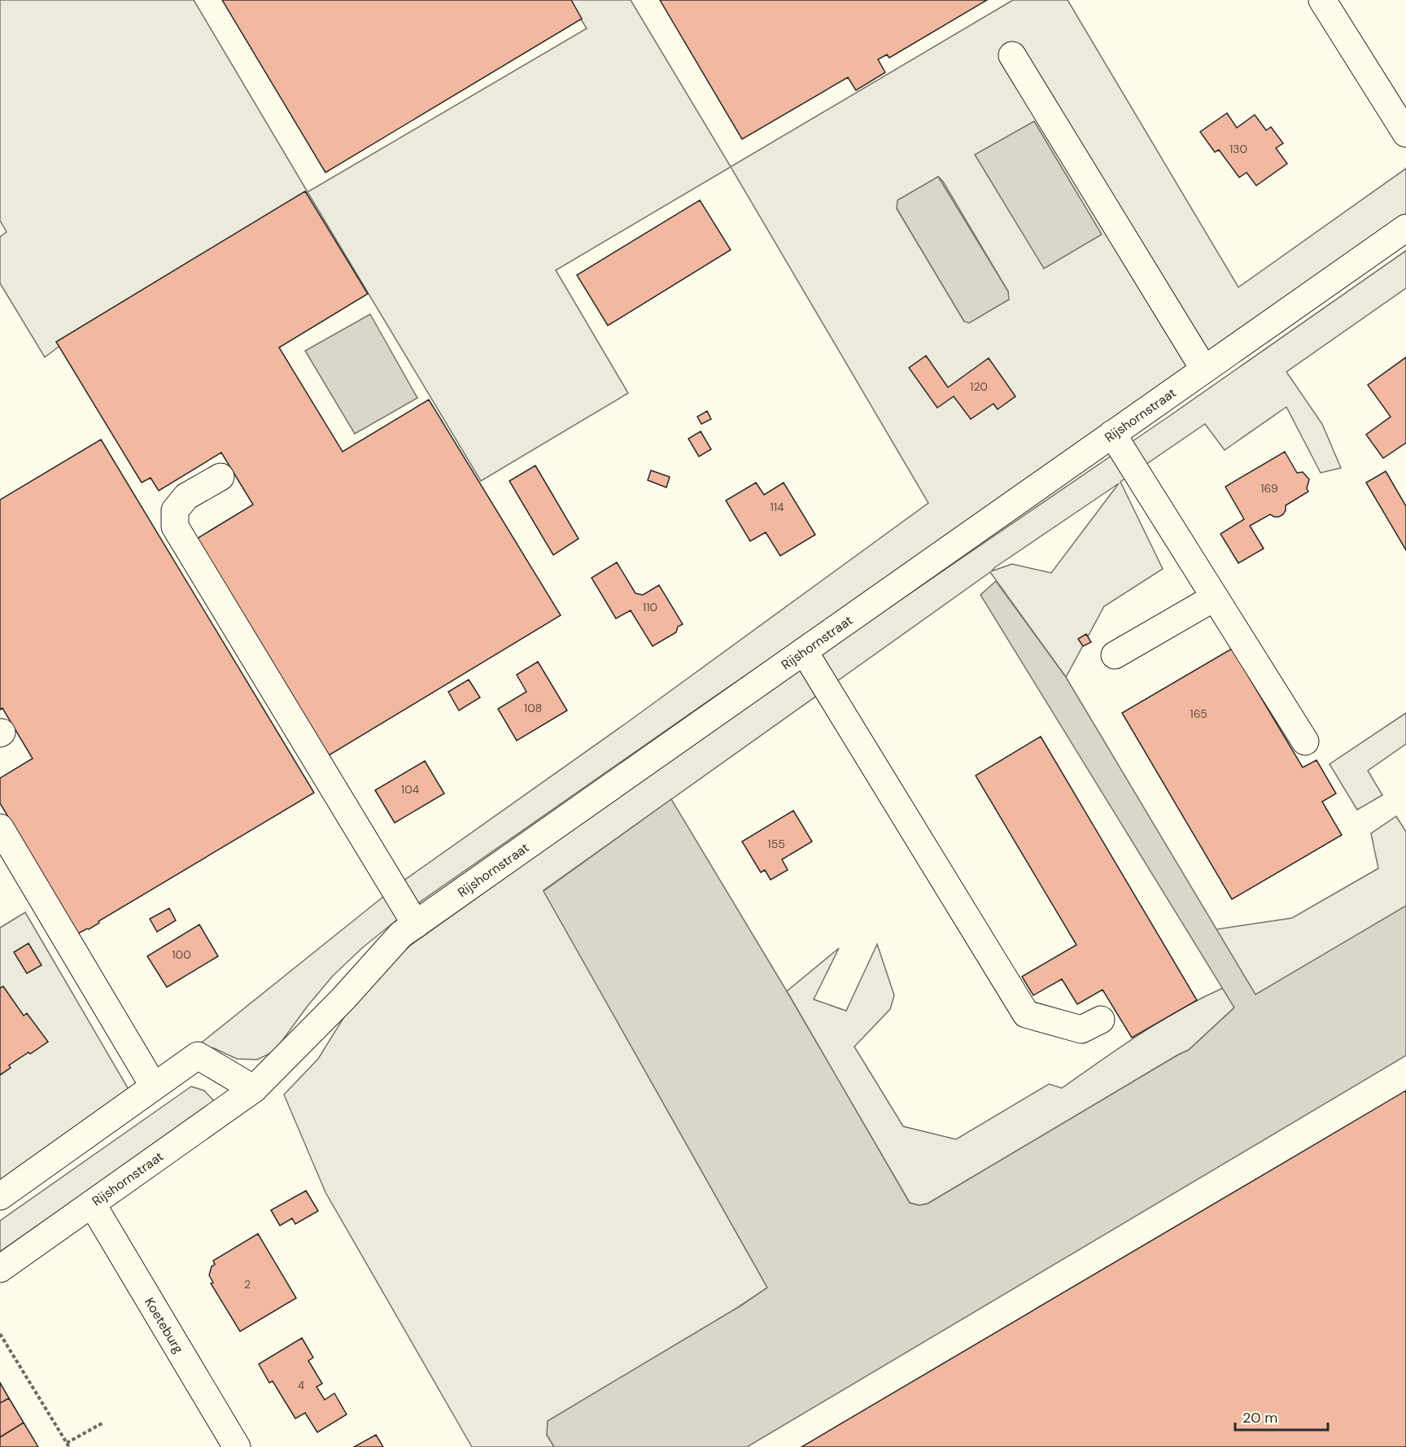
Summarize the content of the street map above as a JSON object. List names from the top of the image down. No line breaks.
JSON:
{"streets":{"street":["Rijshornstraat","Koeteburg"]},"crossings":[["Rijshornstraat","Koeteburg"]],"house_numbers":["130","120","169","114","110","108","165","104","155","100","2","4"],"scale_bar":"20 m"}
